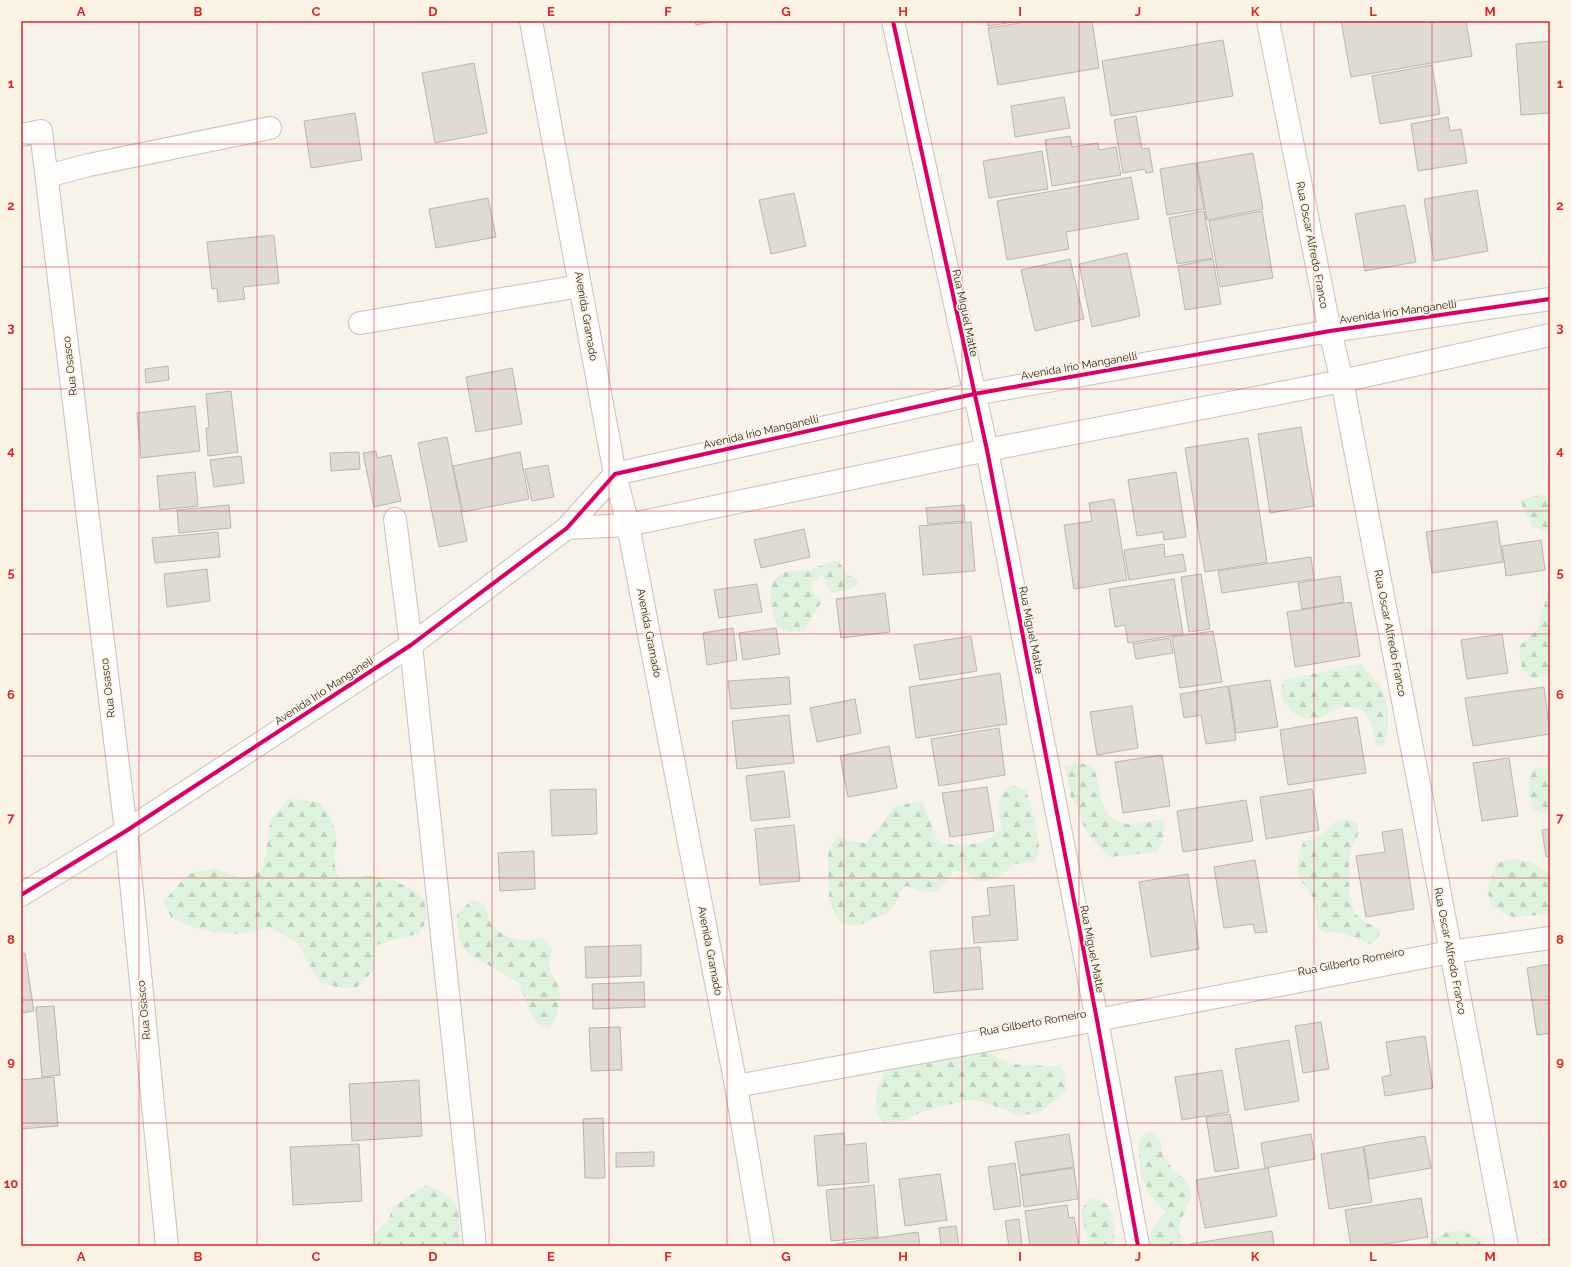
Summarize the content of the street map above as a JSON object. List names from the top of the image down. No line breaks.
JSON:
{"streets":{"street":["Rua Oscar Alfredo Franco","Avenida Irio Manganelli","Rua Miguel Matte","Avenida Gramado","Rua Osasco","Avenida Irio Manganeli","Rua Gilberto Romeiro"]},"crossings":[["Rua Oscar Alfredo Franco","Avenida Irio Manganelli"],["Rua Oscar Alfredo Franco","Rua Gilberto Romeiro"],["Avenida Irio Manganelli","Rua Miguel Matte"],["Avenida Irio Manganelli","Avenida Gramado"],["Avenida Irio Manganelli","Avenida Irio Manganeli"],["Rua Miguel Matte","Rua Gilberto Romeiro"],["Avenida Gramado","Avenida Irio Manganeli"],["Avenida Gramado","Rua Gilberto Romeiro"],["Rua Osasco","Avenida Irio Manganeli"]],"grid":{"columns":["A","B","C","D","E","F","G","H","I","J","K","L","M"],"rows":["1","2","3","4","5","6","7","8","9","10"]}}
